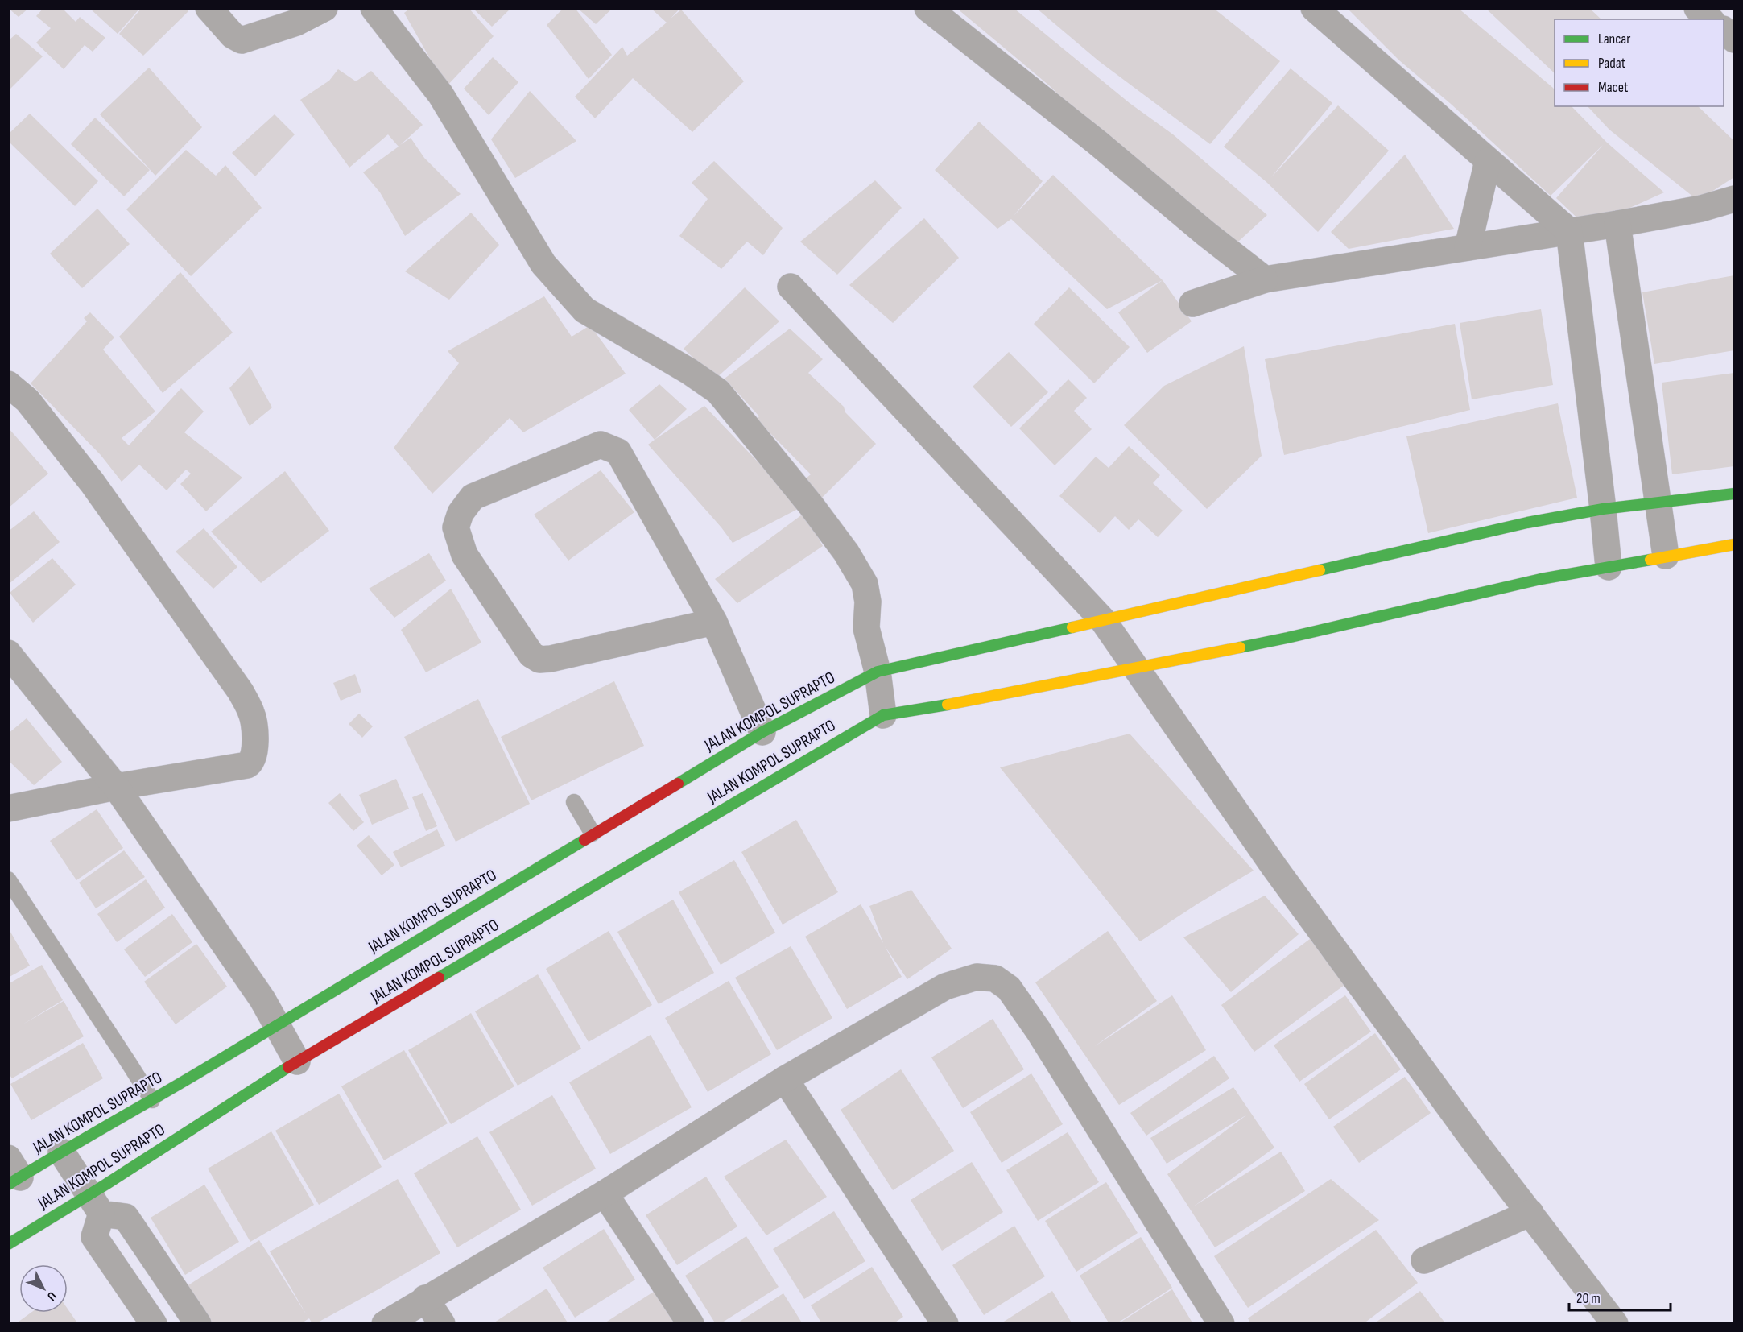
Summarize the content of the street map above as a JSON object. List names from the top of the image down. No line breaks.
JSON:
{"streets":{"street":["JALAN KOMPOL SUPRAPTO"]},"legend":["Lancar","Padat","Macet"],"scale_bar":"20 m","north":"bottom right"}
